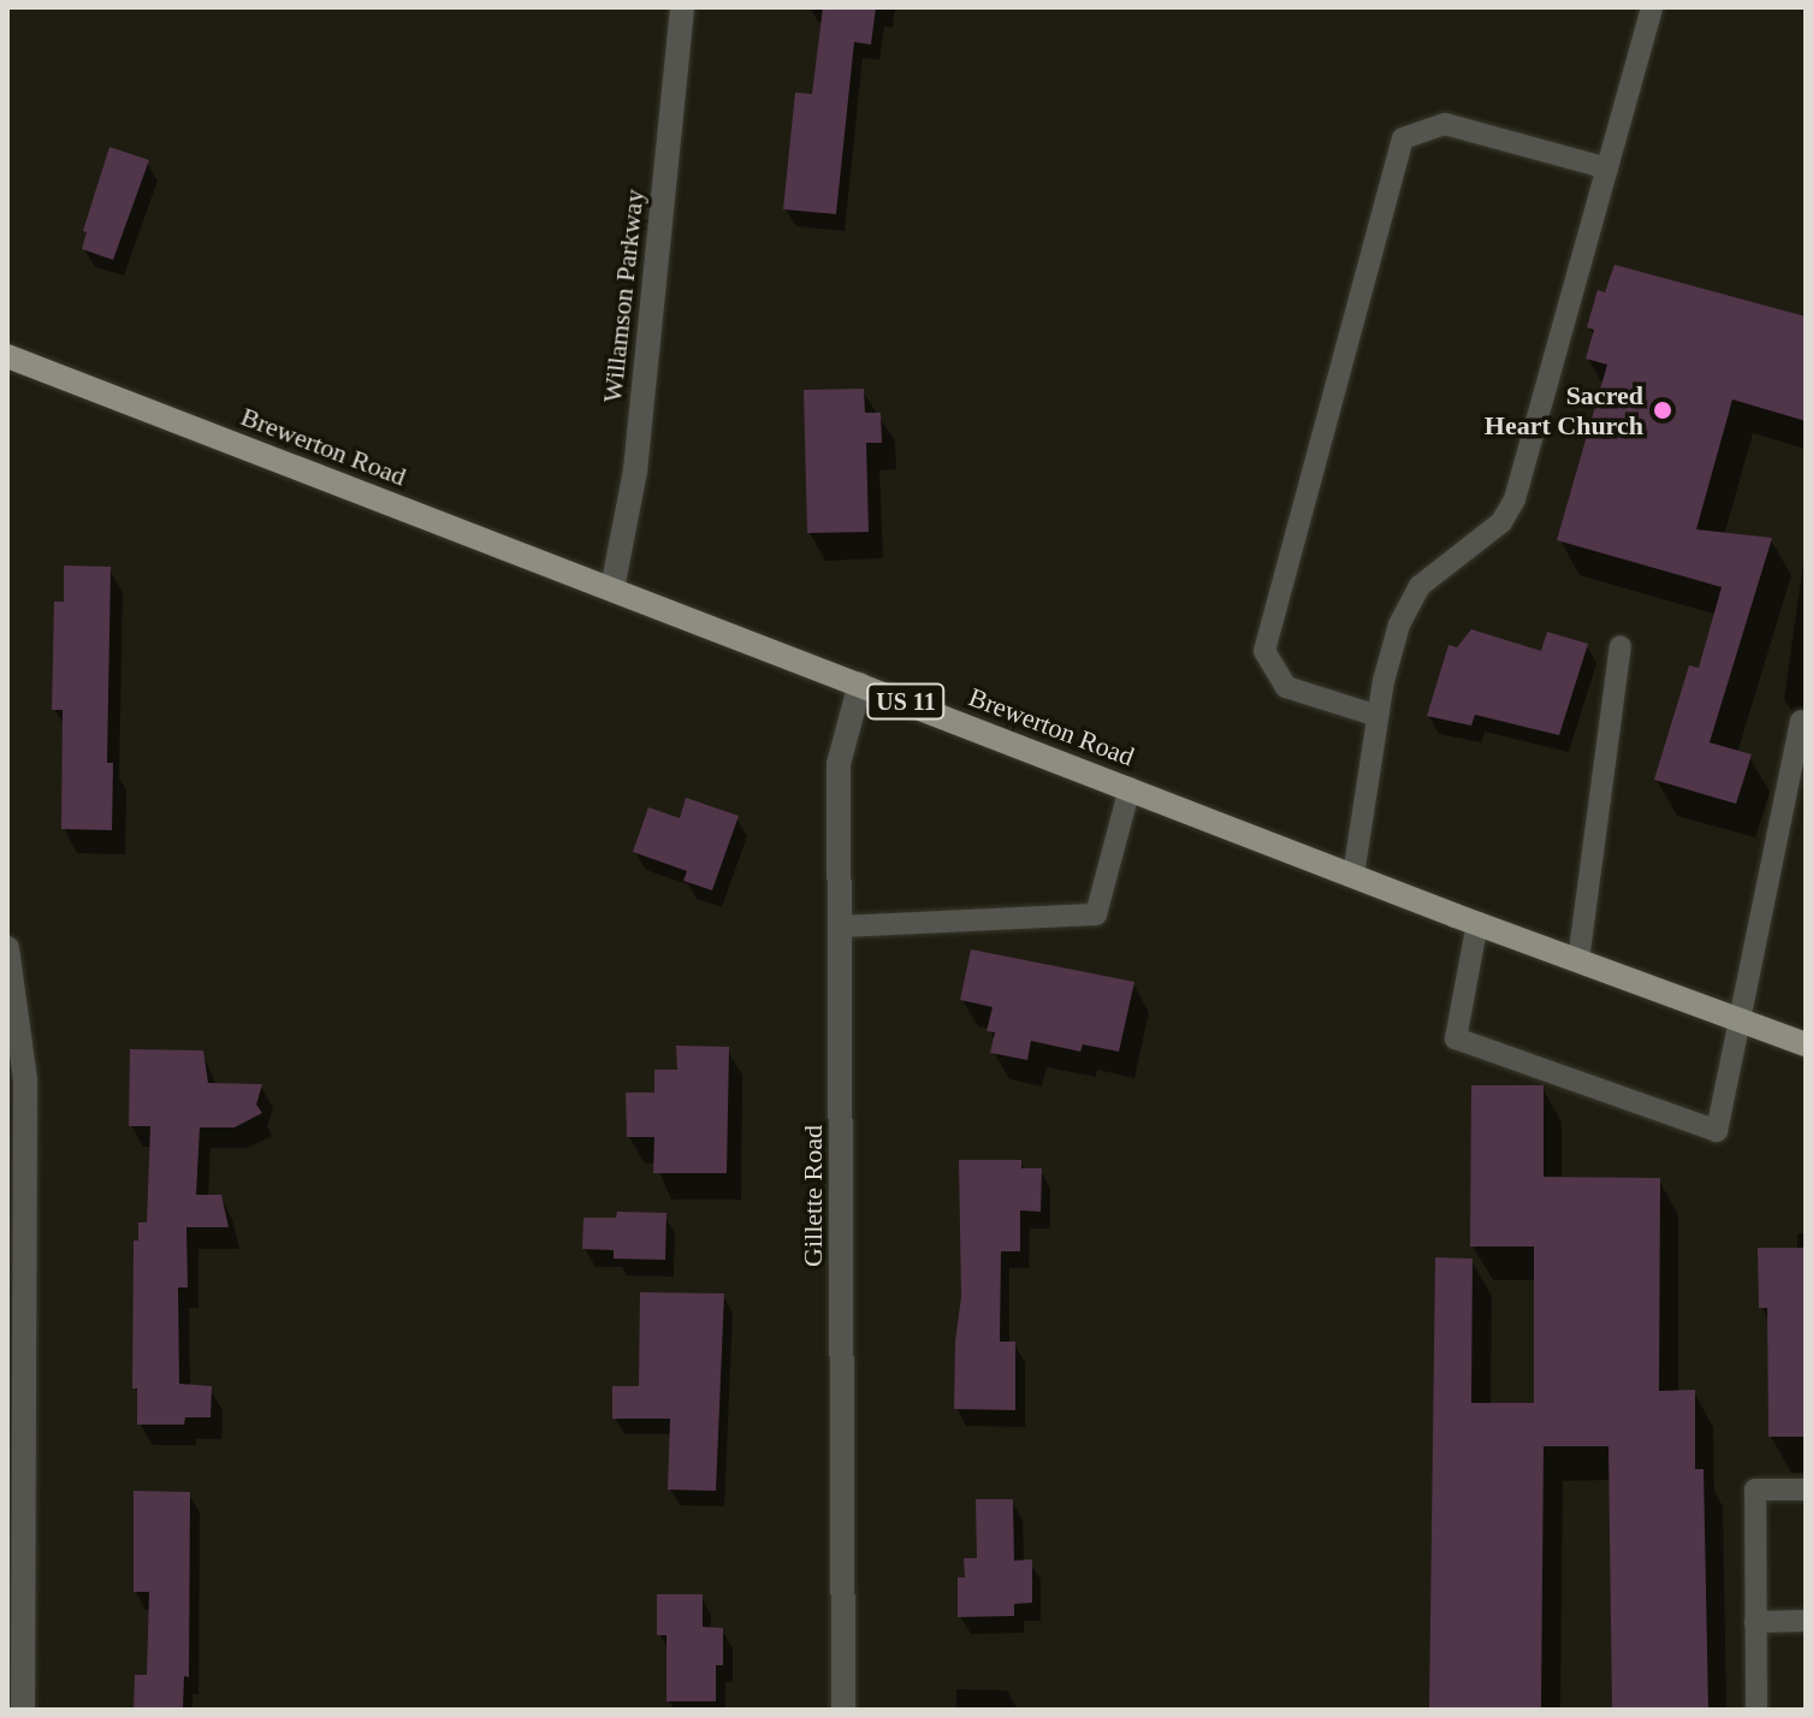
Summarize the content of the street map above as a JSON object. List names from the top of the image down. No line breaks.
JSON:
{"streets":{"main road":["Brewerton Road","US 11"],"street":["Willamson Parkway","Gillette Road"]},"crossings":[["Willamson Parkway","Brewerton Road"],["Brewerton Road","Gillette Road"]],"places":["Sacred Heart Church"]}
